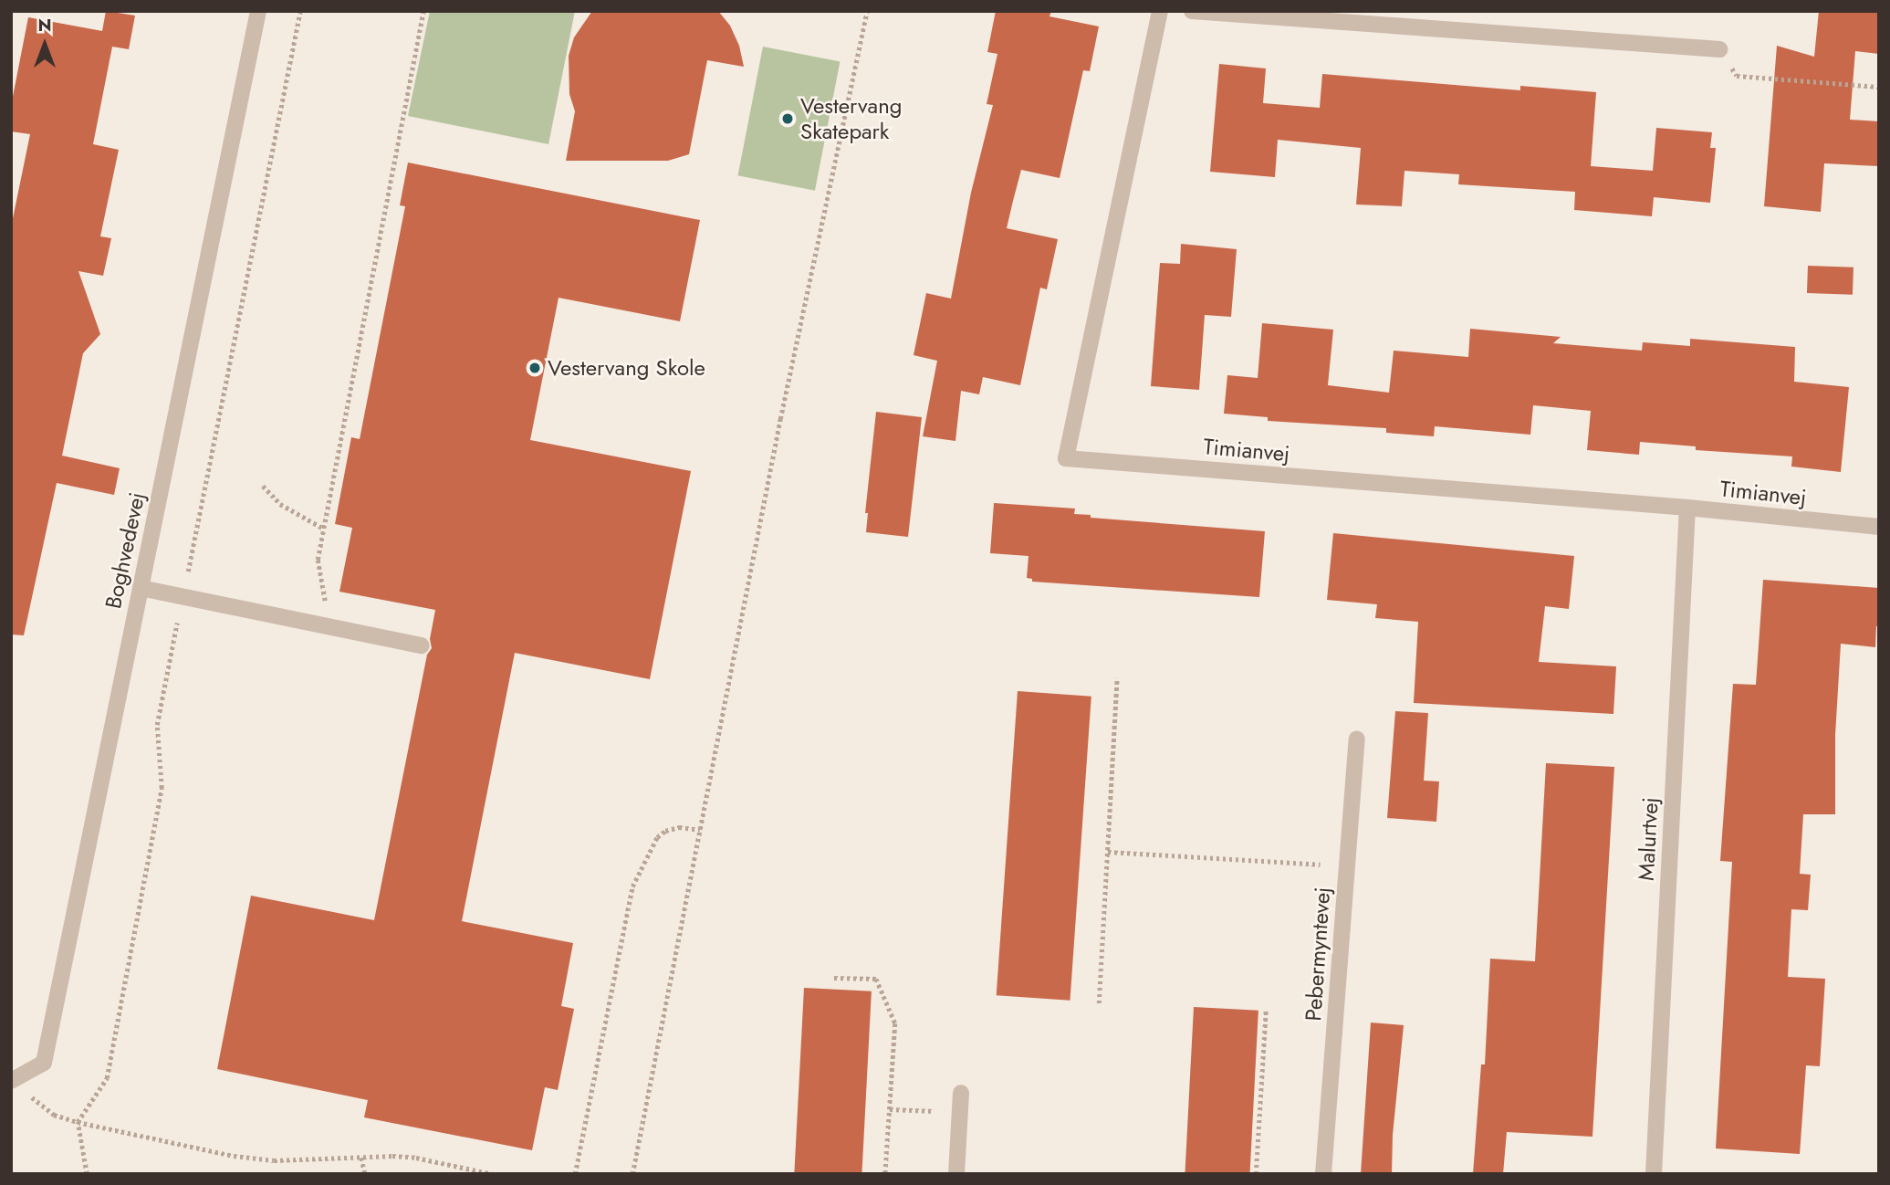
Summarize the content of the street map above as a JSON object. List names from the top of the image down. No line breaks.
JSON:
{"streets":{"street":["Timianvej","Boghvedevej","Malurtvej","Pebermyntevej"]},"crossings":[["Timianvej","Malurtvej"]],"places":["Vestervang Skatepark","Vestervang Skole"],"north":"top"}
